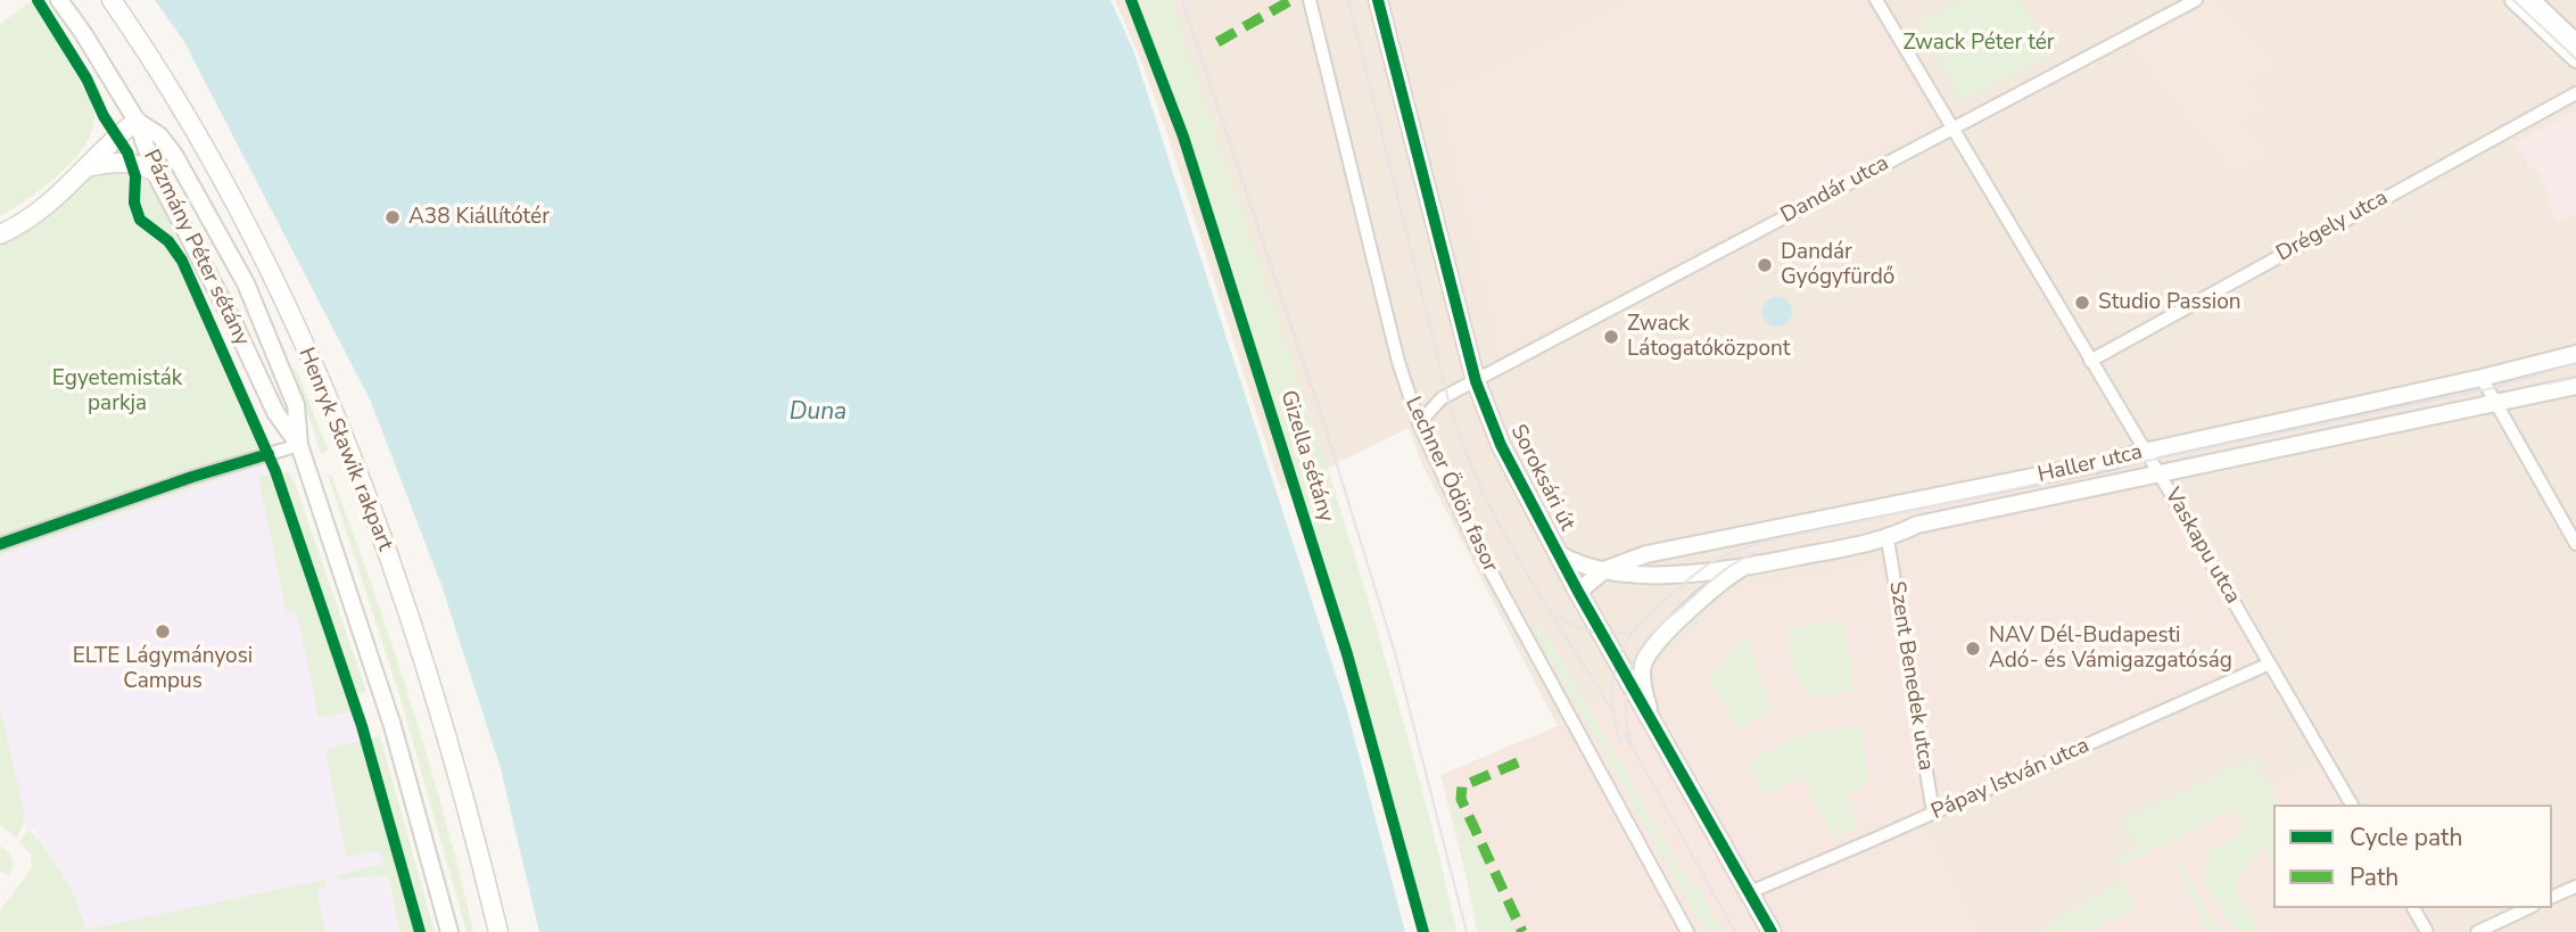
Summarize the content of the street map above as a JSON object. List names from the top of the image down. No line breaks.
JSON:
{"streets":{"main road":["Henryk Sławik rakpart","Soroksári út"],"street":["Dandár utca","Drégely utca","Pázmány Péter sétány","Haller utca","Lechner Ödön fasor","Vaskapu utca","Szent Benedek utca","Pápay István utca"],"cycle path":["Gizella sétány"]},"crossings":[["Dandár utca","Soroksári út"],["Dandár utca","Lechner Ödön fasor"],["Dandár utca","Vaskapu utca"],["Drégely utca","Vaskapu utca"],["Haller utca","Soroksári út"],["Haller utca","Vaskapu utca"],["Haller utca","Szent Benedek utca"],["Soroksári út","Pápay István utca"],["Vaskapu utca","Pápay István utca"],["Szent Benedek utca","Pápay István utca"]],"water":["Duna"],"parks":["Zwack Péter tér","Egyetemisták parkja"],"places":["A38 Kiállítótér","Dandár Gyógyfürdő","Studio Passion","Zwack Látogatóközpont","ELTE Lágymányosi Campus","NAV Dél-Budapesti Adó- és Vámigazgatóság"],"legend":["Cycle path","Path"]}
